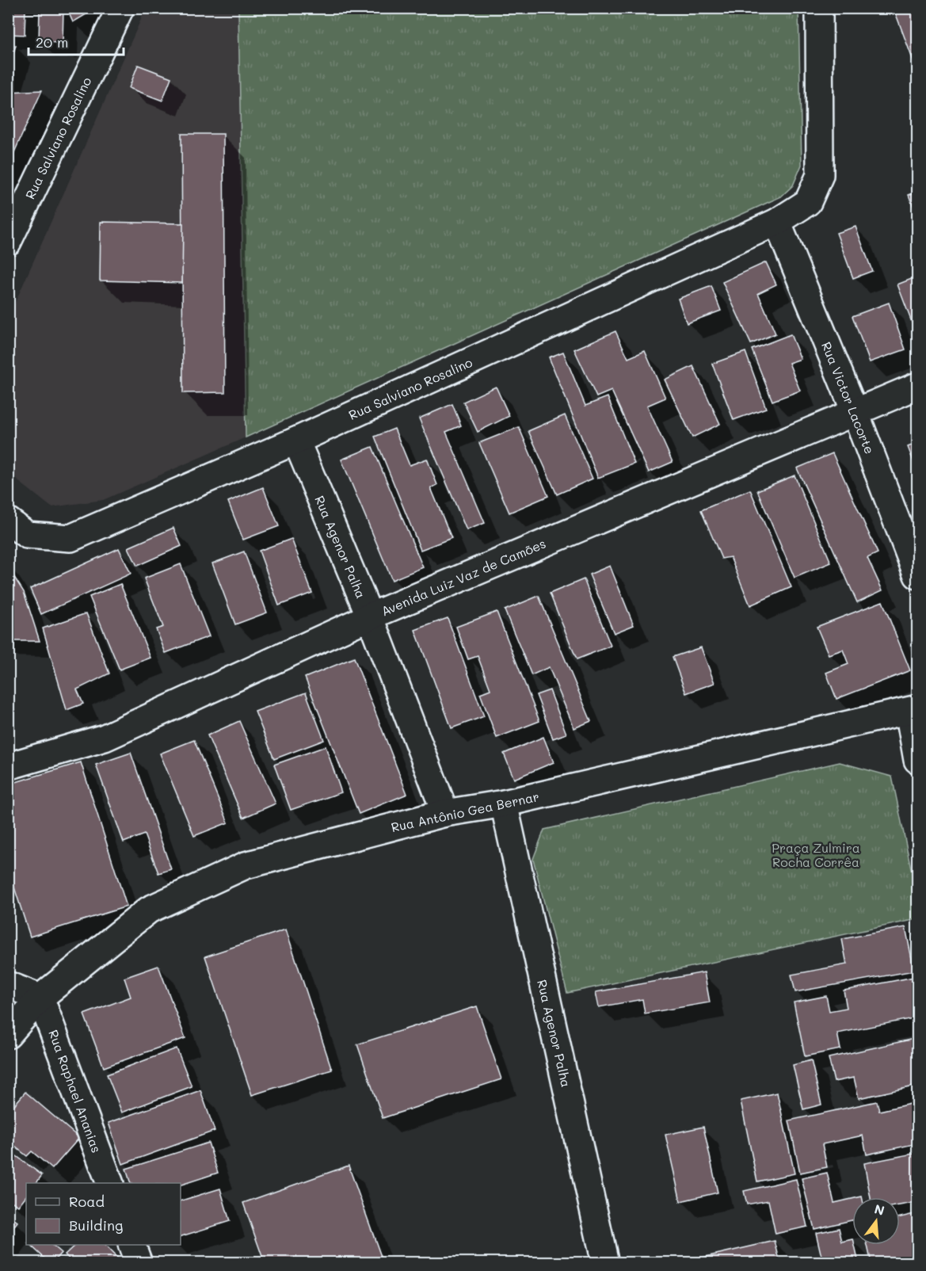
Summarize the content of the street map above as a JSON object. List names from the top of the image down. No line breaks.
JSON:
{"streets":{"street":["Rua Salviano Rosalino","Rua Victor Lacorte","Rua Agenor Palha","Avenida Luiz Vaz de Camões","Rua Antônio Gea Bernar","Rua Raphael Ananias"]},"crossings":[["Rua Salviano Rosalino","Rua Victor Lacorte"],["Rua Salviano Rosalino","Rua Agenor Palha"],["Rua Victor Lacorte","Avenida Luiz Vaz de Camões"],["Rua Agenor Palha","Avenida Luiz Vaz de Camões"],["Rua Agenor Palha","Rua Antônio Gea Bernar"],["Rua Antônio Gea Bernar","Rua Raphael Ananias"]],"parks":["Praça Zulmira Rocha Corrêa"],"legend":["Road","Building"],"scale_bar":"20 m","north":"top"}
